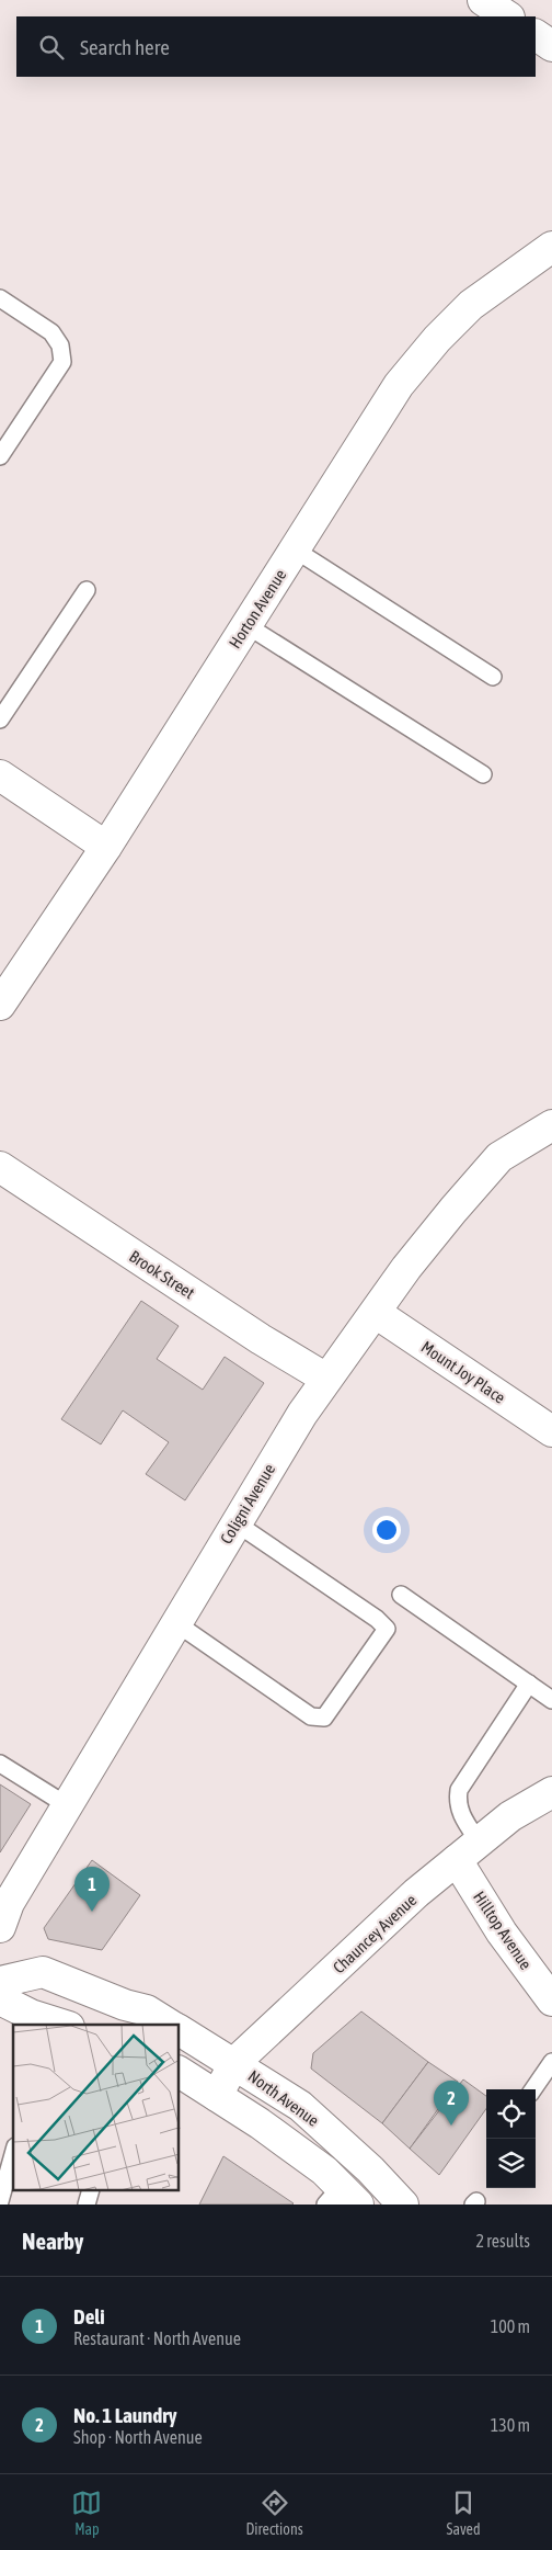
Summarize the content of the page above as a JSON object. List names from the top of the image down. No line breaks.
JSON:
{"streets":{"street":["Horton Avenue","Brook Street","Mount Joy Place","Coligni Avenue","Hilltop Avenue","Chauncey Avenue","North Avenue"]},"crossings":[["Brook Street","Coligni Avenue"],["Mount Joy Place","Coligni Avenue"],["Hilltop Avenue","Chauncey Avenue"],["Chauncey Avenue","North Avenue"]],"page":{"search":"Search here","pins":["1","2"],"heading":["Nearby","2 results"],"list":[{"mark":"1","name":"Deli","note":"Restaurant · North Avenue","value":"100 m"},{"mark":"2","name":"No. 1 Laundry","note":"Shop · North Avenue","value":"130 m"}],"nav":["Map","Directions","Saved"]}}
